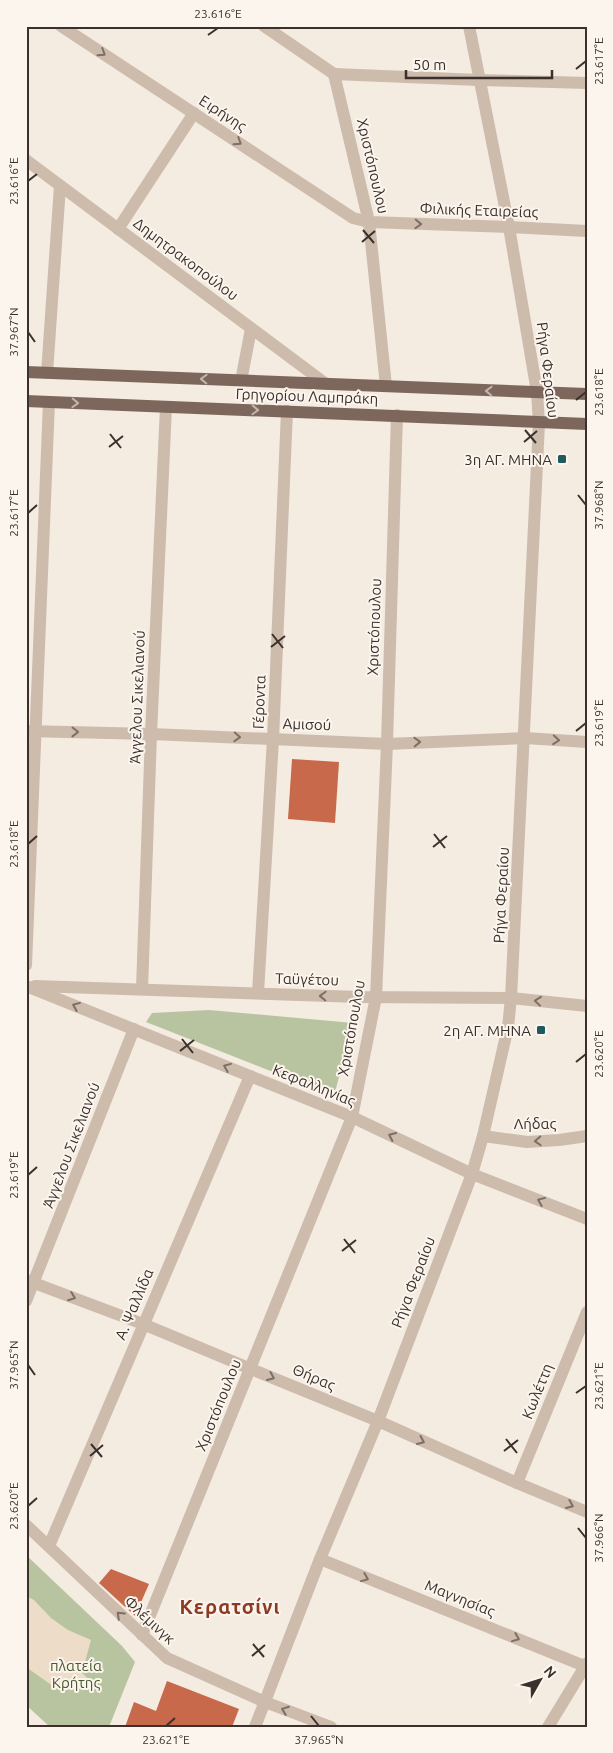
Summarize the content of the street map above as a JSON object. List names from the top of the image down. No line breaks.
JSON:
{"streets":{"main road":["Γρηγορίου Λαμπράκη"],"street":["Ειρήνης","Χριστόπουλου","Φιλικής Εταιρείας","Δημητρακοπούλου","Ρήγα Φεραίου","Άγγελου Σικελιανού","Γέροντα","Αμισού","Ταϋγέτου","Κεφαλληνίας","Λήδας","Α. Ψαλλίδα","Θήρας","Κωλέττη","Μαγνησίας","Φλέμινγκ"]},"crossings":[["Ειρήνης","Χριστόπουλου"],["Ειρήνης","Φιλικής Εταιρείας"],["Χριστόπουλου","Φιλικής Εταιρείας"],["Χριστόπουλου","Γρηγορίου Λαμπράκη"],["Χριστόπουλου","Αμισού"],["Χριστόπουλου","Ταϋγέτου"],["Χριστόπουλου","Κεφαλληνίας"],["Χριστόπουλου","Θήρας"],["Χριστόπουλου","Φλέμινγκ"],["Φιλικής Εταιρείας","Ρήγα Φεραίου"],["Δημητρακοπούλου","Γρηγορίου Λαμπράκη"],["Ρήγα Φεραίου","Γρηγορίου Λαμπράκη"],["Ρήγα Φεραίου","Αμισού"],["Ρήγα Φεραίου","Ταϋγέτου"],["Ρήγα Φεραίου","Κεφαλληνίας"],["Ρήγα Φεραίου","Λήδας"],["Ρήγα Φεραίου","Θήρας"],["Ρήγα Φεραίου","Μαγνησίας"],["Ρήγα Φεραίου","Φλέμινγκ"],["Γρηγορίου Λαμπράκη","Άγγελου Σικελιανού"],["Γρηγορίου Λαμπράκη","Γέροντα"],["Άγγελου Σικελιανού","Αμισού"],["Άγγελου Σικελιανού","Ταϋγέτου"],["Άγγελου Σικελιανού","Κεφαλληνίας"],["Άγγελου Σικελιανού","Θήρας"],["Γέροντα","Αμισού"],["Γέροντα","Ταϋγέτου"],["Ταϋγέτου","Κεφαλληνίας"],["Κεφαλληνίας","Α. Ψαλλίδα"],["Α. Ψαλλίδα","Θήρας"],["Α. Ψαλλίδα","Φλέμινγκ"],["Θήρας","Κωλέττη"]],"one_way":["Ειρήνης","Φιλικής Εταιρείας","Αμισού","Κεφαλληνίας","Λήδας","Θήρας","Μαγνησίας","Φλέμινγκ"],"districts":["Κερατσίνι"],"parks":["πλατεία Κρήτης"],"places":{"transit":["3η ΑΓ. ΜΗΝΑ","2η ΑΓ. ΜΗΝΑ"]},"scale_bar":"50 m","north":"top right","coordinates":["23.616°E","23.617°E","37.967°N","23.618°E","37.968°N","23.619°E","23.620°E","37.965°N","23.621°E","37.966°N"]}
